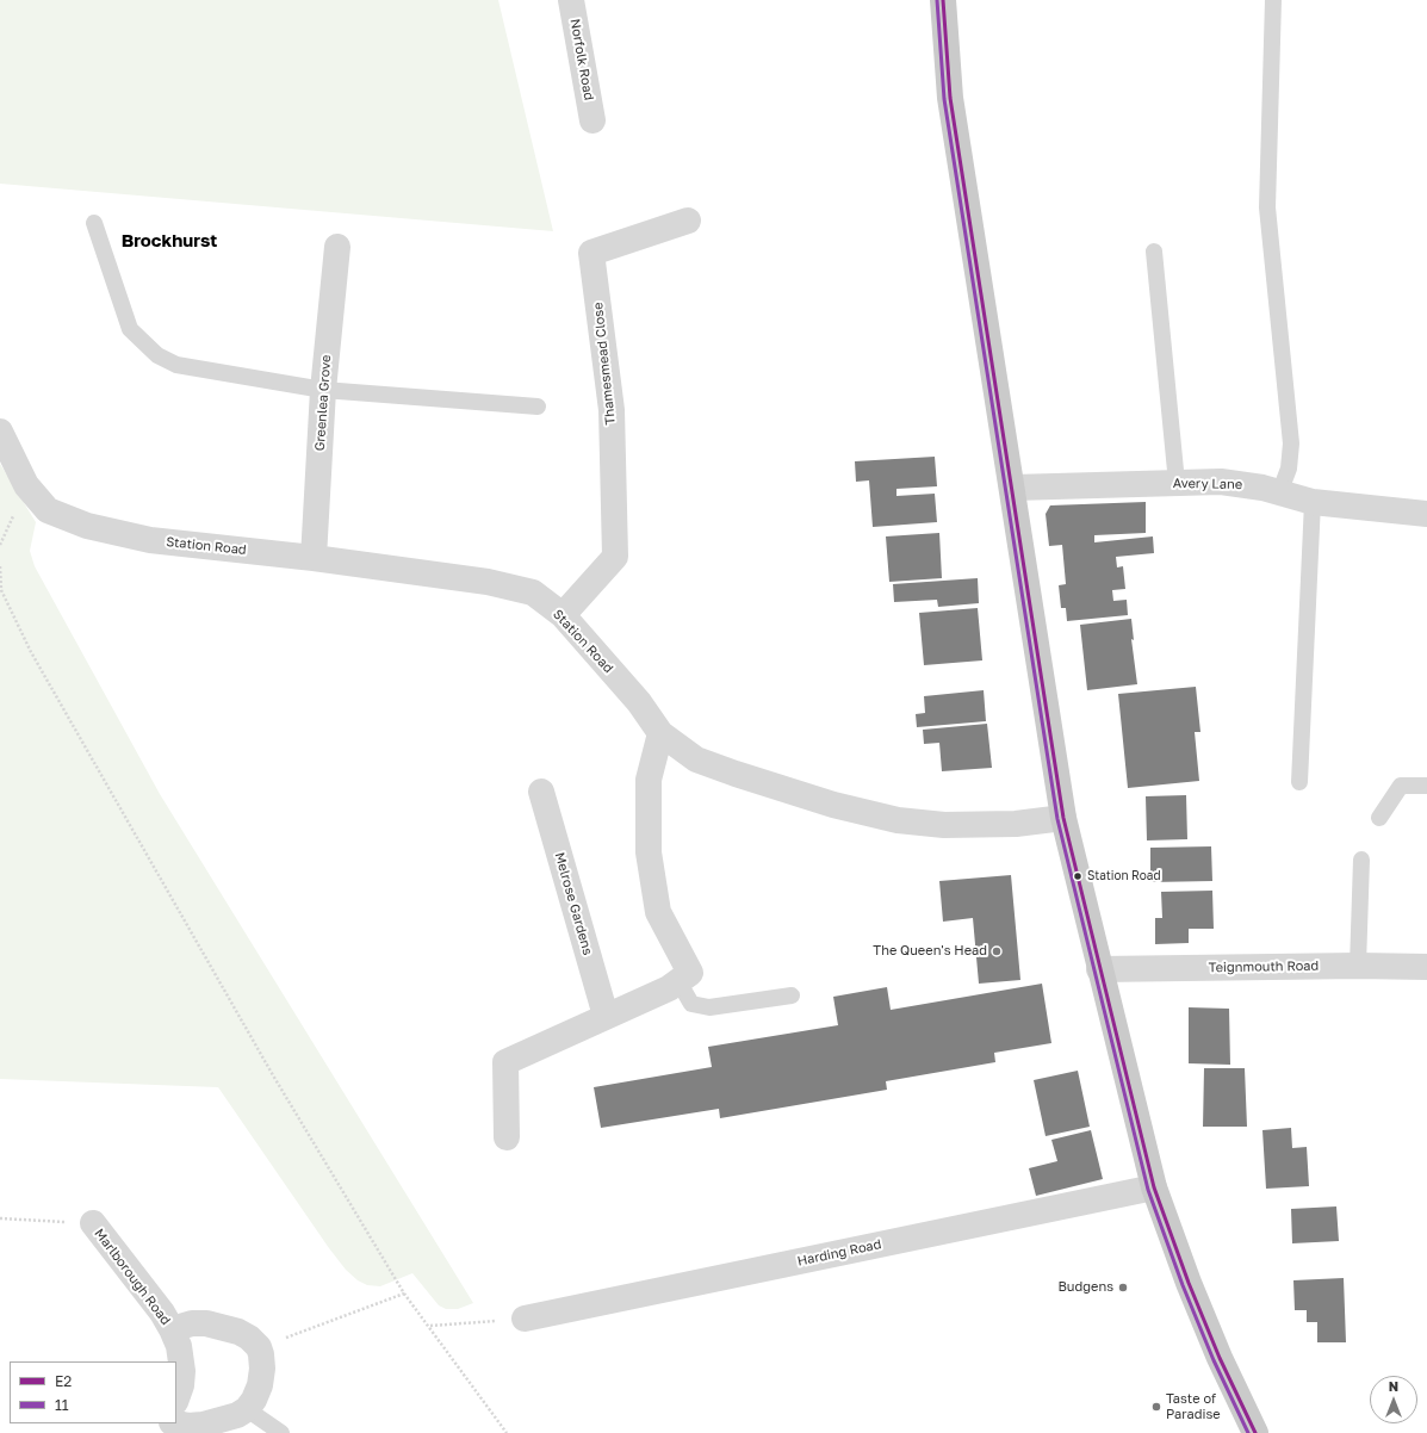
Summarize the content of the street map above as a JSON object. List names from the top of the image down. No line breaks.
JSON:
{"streets":{"street":["Norfolk Road","Thamesmead Close","Greenlea Grove","Avery Lane","Station Road","Melrose Gardens","Teignmouth Road","Harding Road","Marlborough Road"]},"crossings":[["Thamesmead Close","Station Road"],["Greenlea Grove","Station Road"]],"districts":["Brockhurst"],"places":["Station Road","The Queen's Head","Budgens","Taste of Paradise"],"lines":["transit line E2","transit line 11"],"legend":["E2","11"],"north":"top"}
